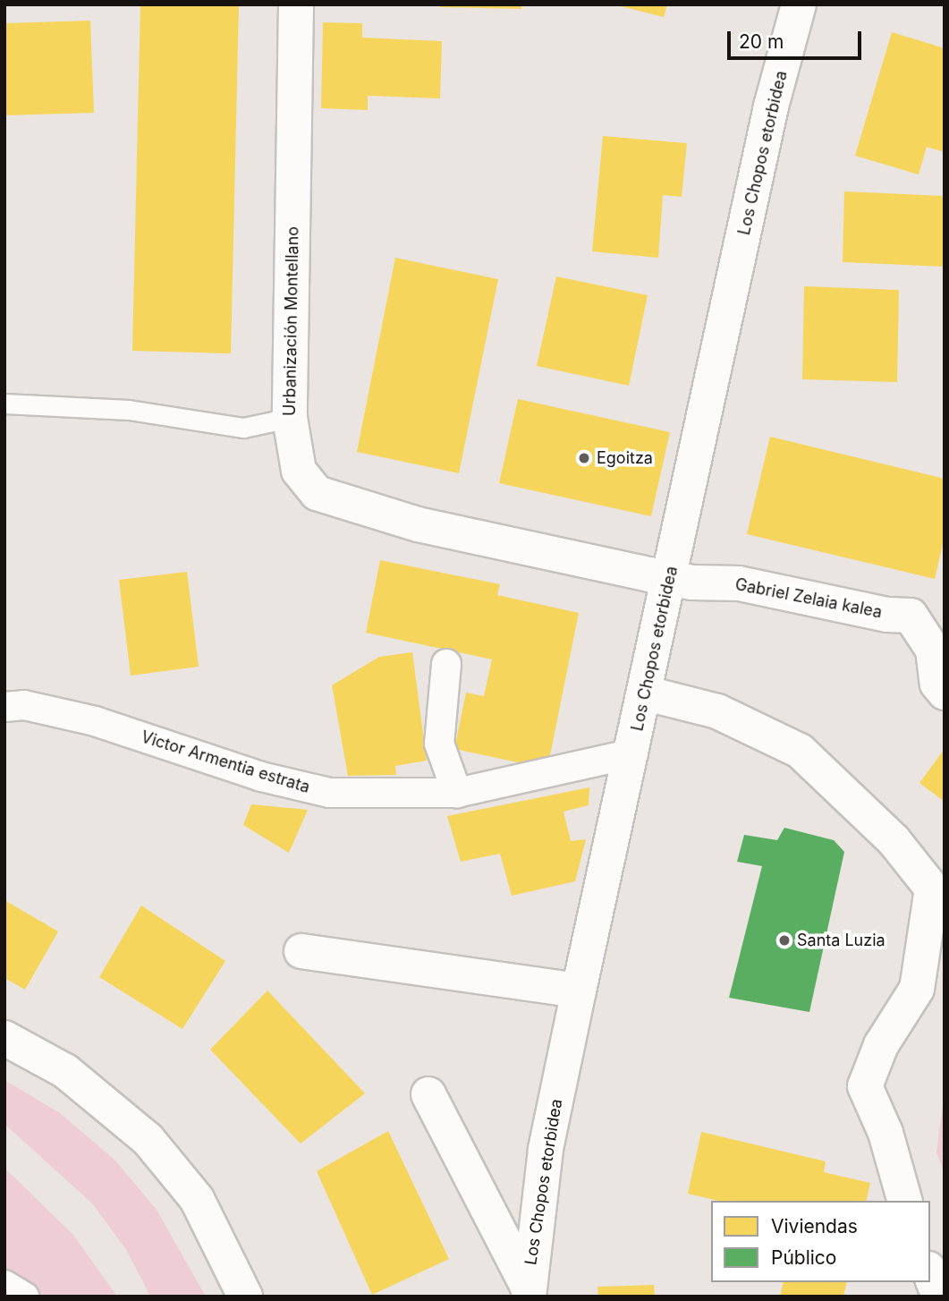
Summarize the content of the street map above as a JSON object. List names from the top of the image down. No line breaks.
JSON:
{"streets":{"street":["Los Chopos etorbidea","Urbanización Montellano","Gabriel Zelaia kalea","Victor Armentia estrata"]},"crossings":[["Los Chopos etorbidea","Urbanización Montellano"],["Los Chopos etorbidea","Gabriel Zelaia kalea"],["Los Chopos etorbidea","Victor Armentia estrata"],["Urbanización Montellano","Gabriel Zelaia kalea"]],"places":["Egoitza","Santa Luzia"],"legend":["Viviendas","Público"],"scale_bar":"20 m"}
